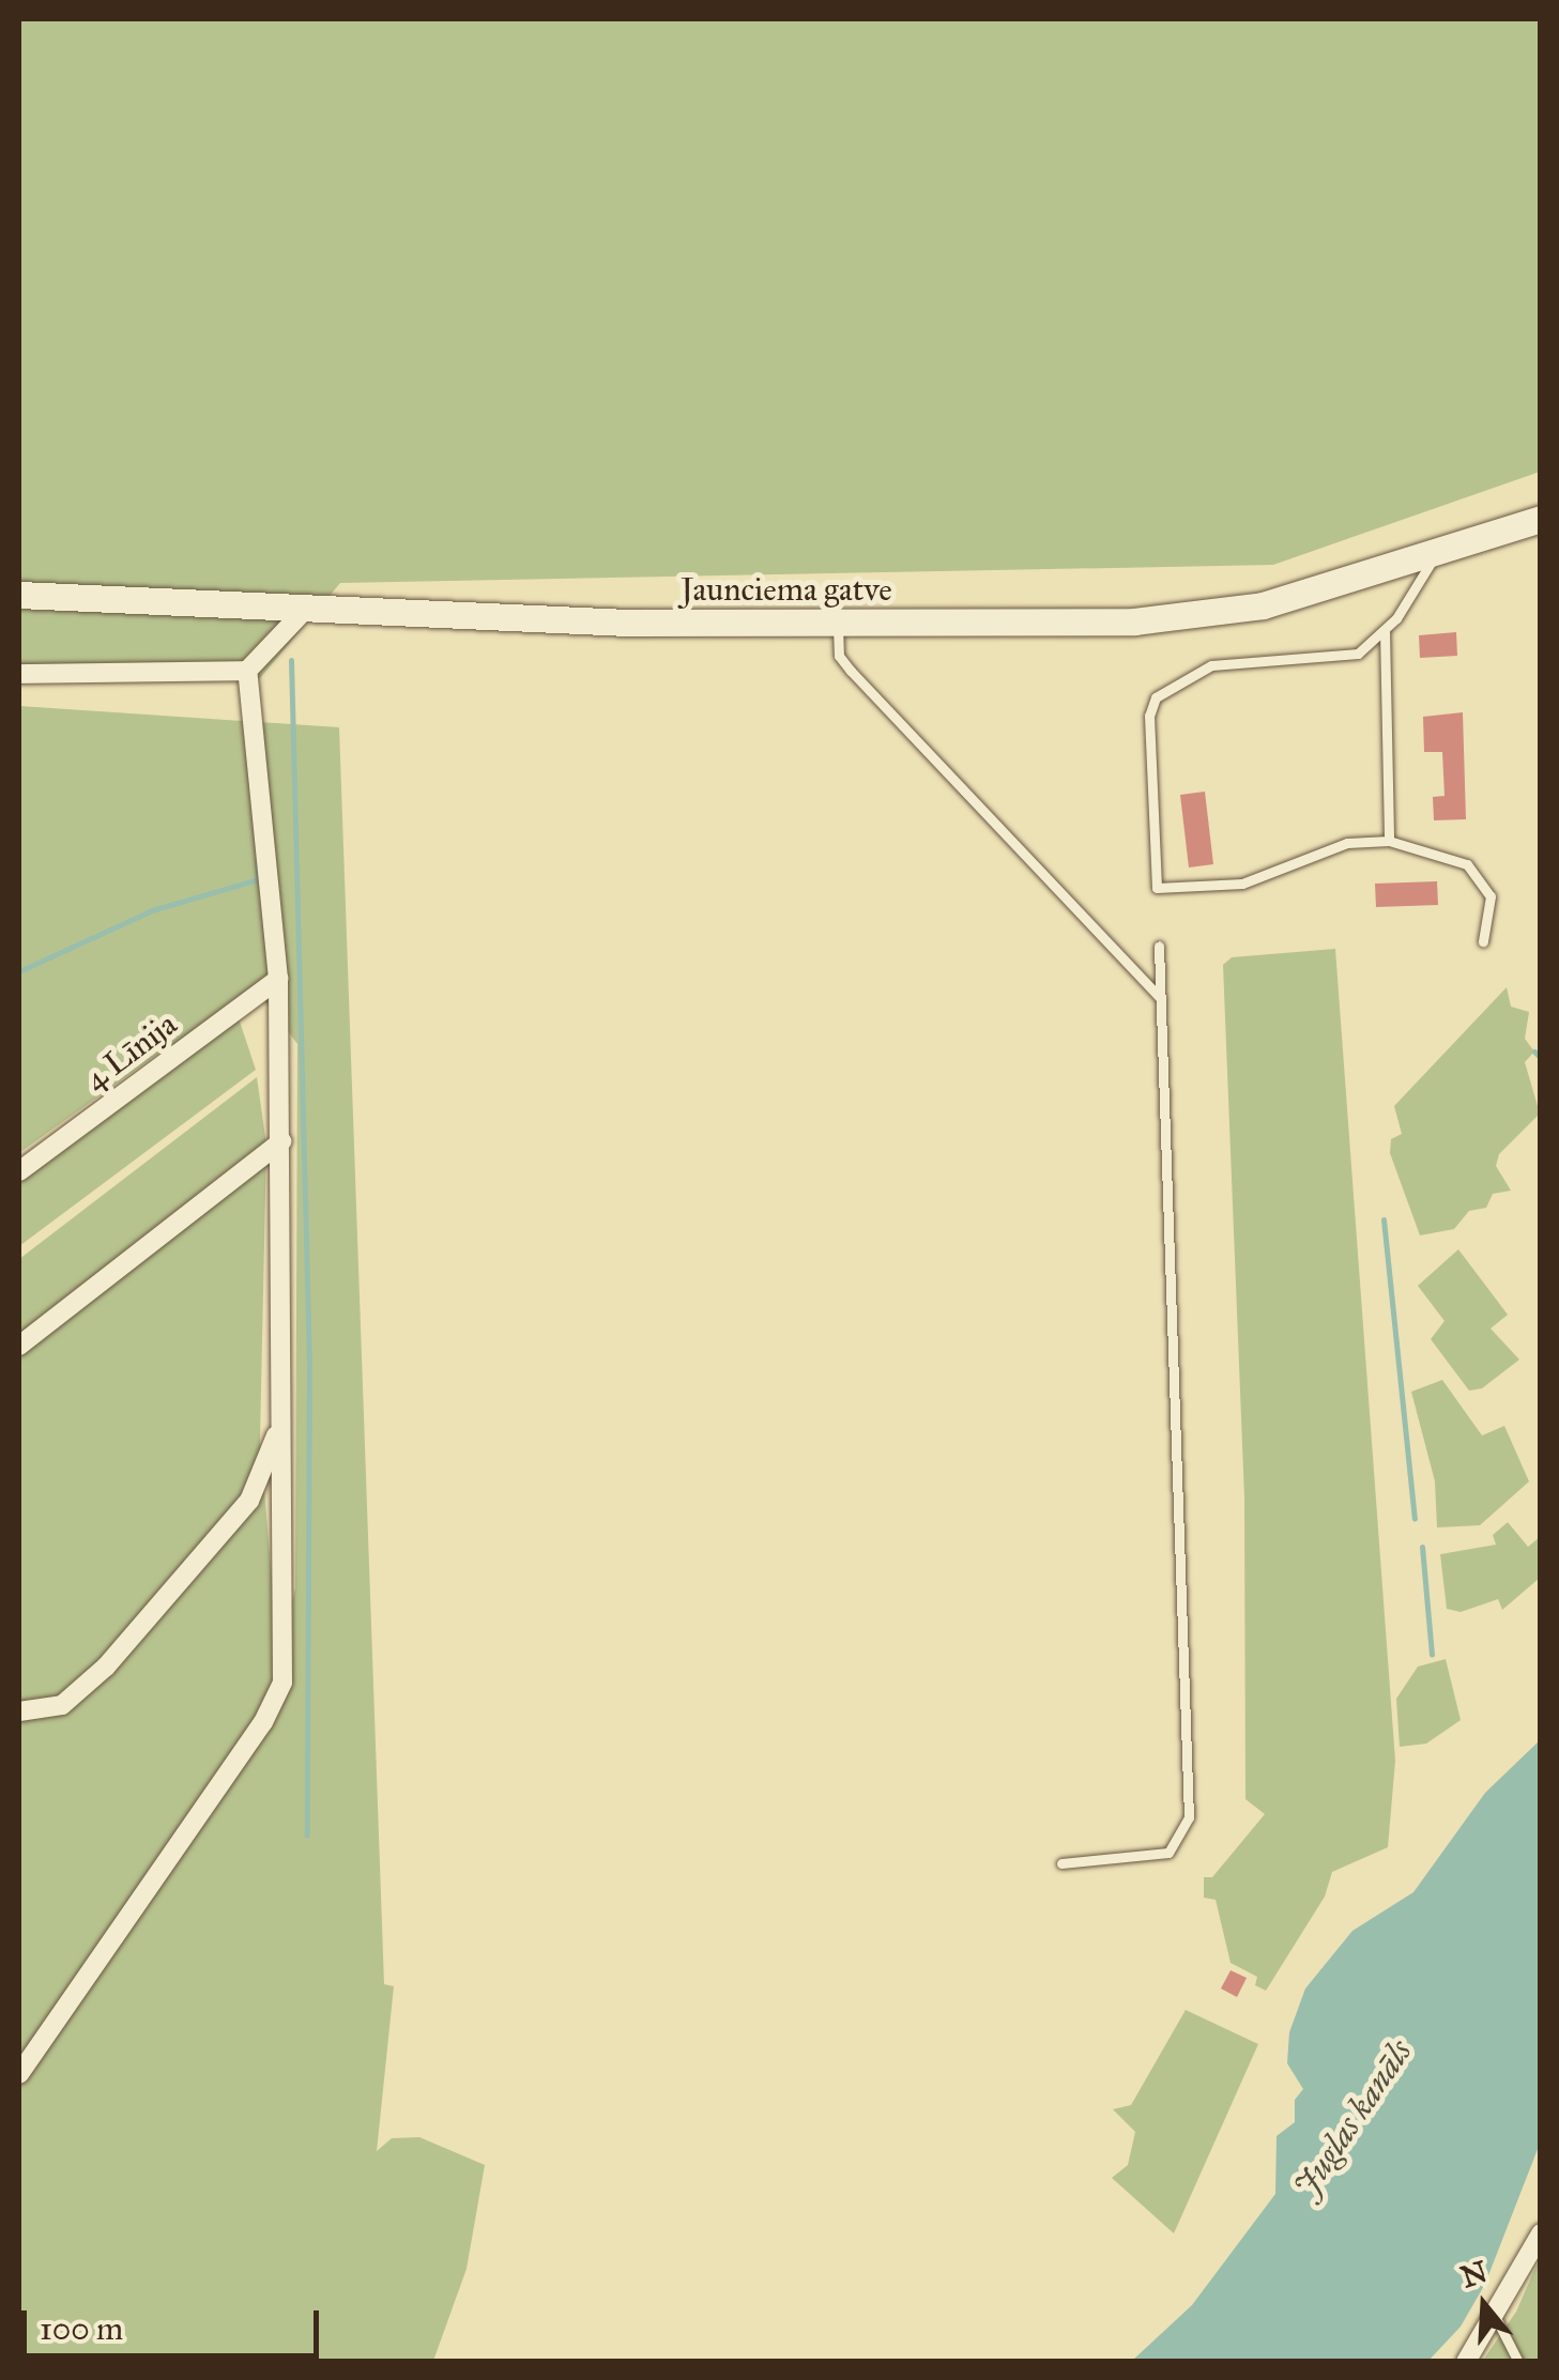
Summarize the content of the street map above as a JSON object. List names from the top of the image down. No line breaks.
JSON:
{"streets":{"main road":["Jaunciema gatve"],"street":["4 Līnija"]},"water":["Juglas kanāls"],"scale_bar":"100 m","north":"top"}
